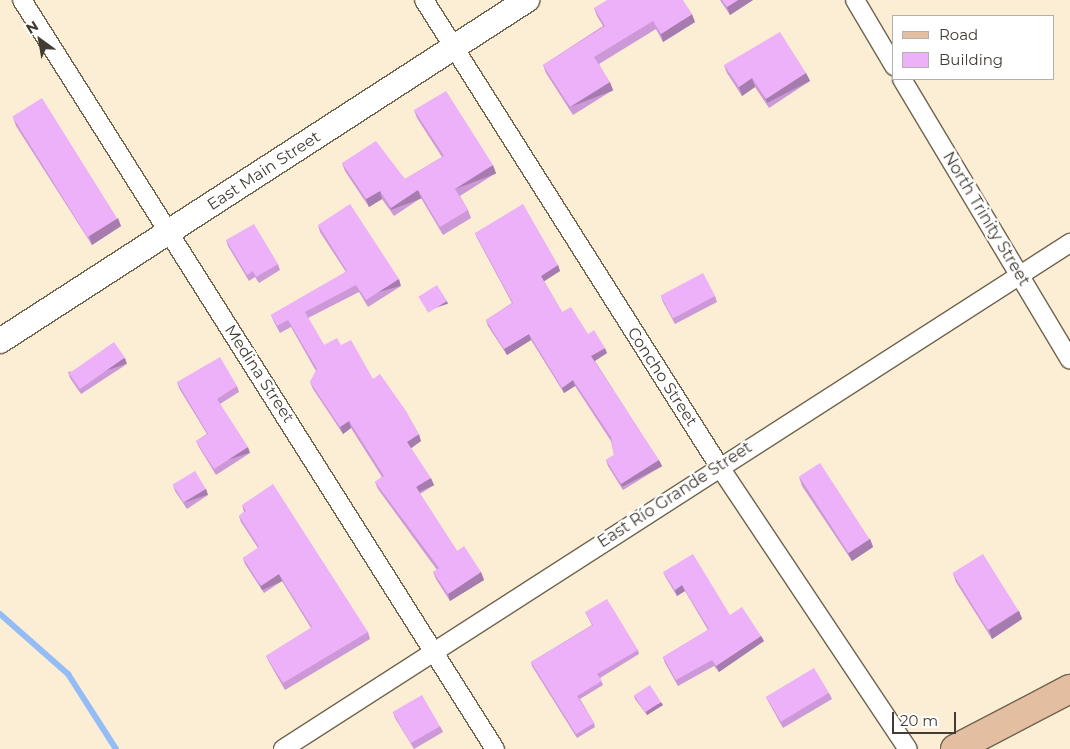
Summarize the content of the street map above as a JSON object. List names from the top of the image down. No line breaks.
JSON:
{"streets":{"main road":["East Main Street"],"street":["North Trinity Street","Medina Street","Concho Street","East Río Grande Street"]},"crossings":[["East Main Street","Medina Street"],["East Main Street","Concho Street"],["North Trinity Street","East Río Grande Street"],["Medina Street","East Río Grande Street"],["Concho Street","East Río Grande Street"]],"legend":["Road","Building"],"scale_bar":"20 m","north":"top left"}
